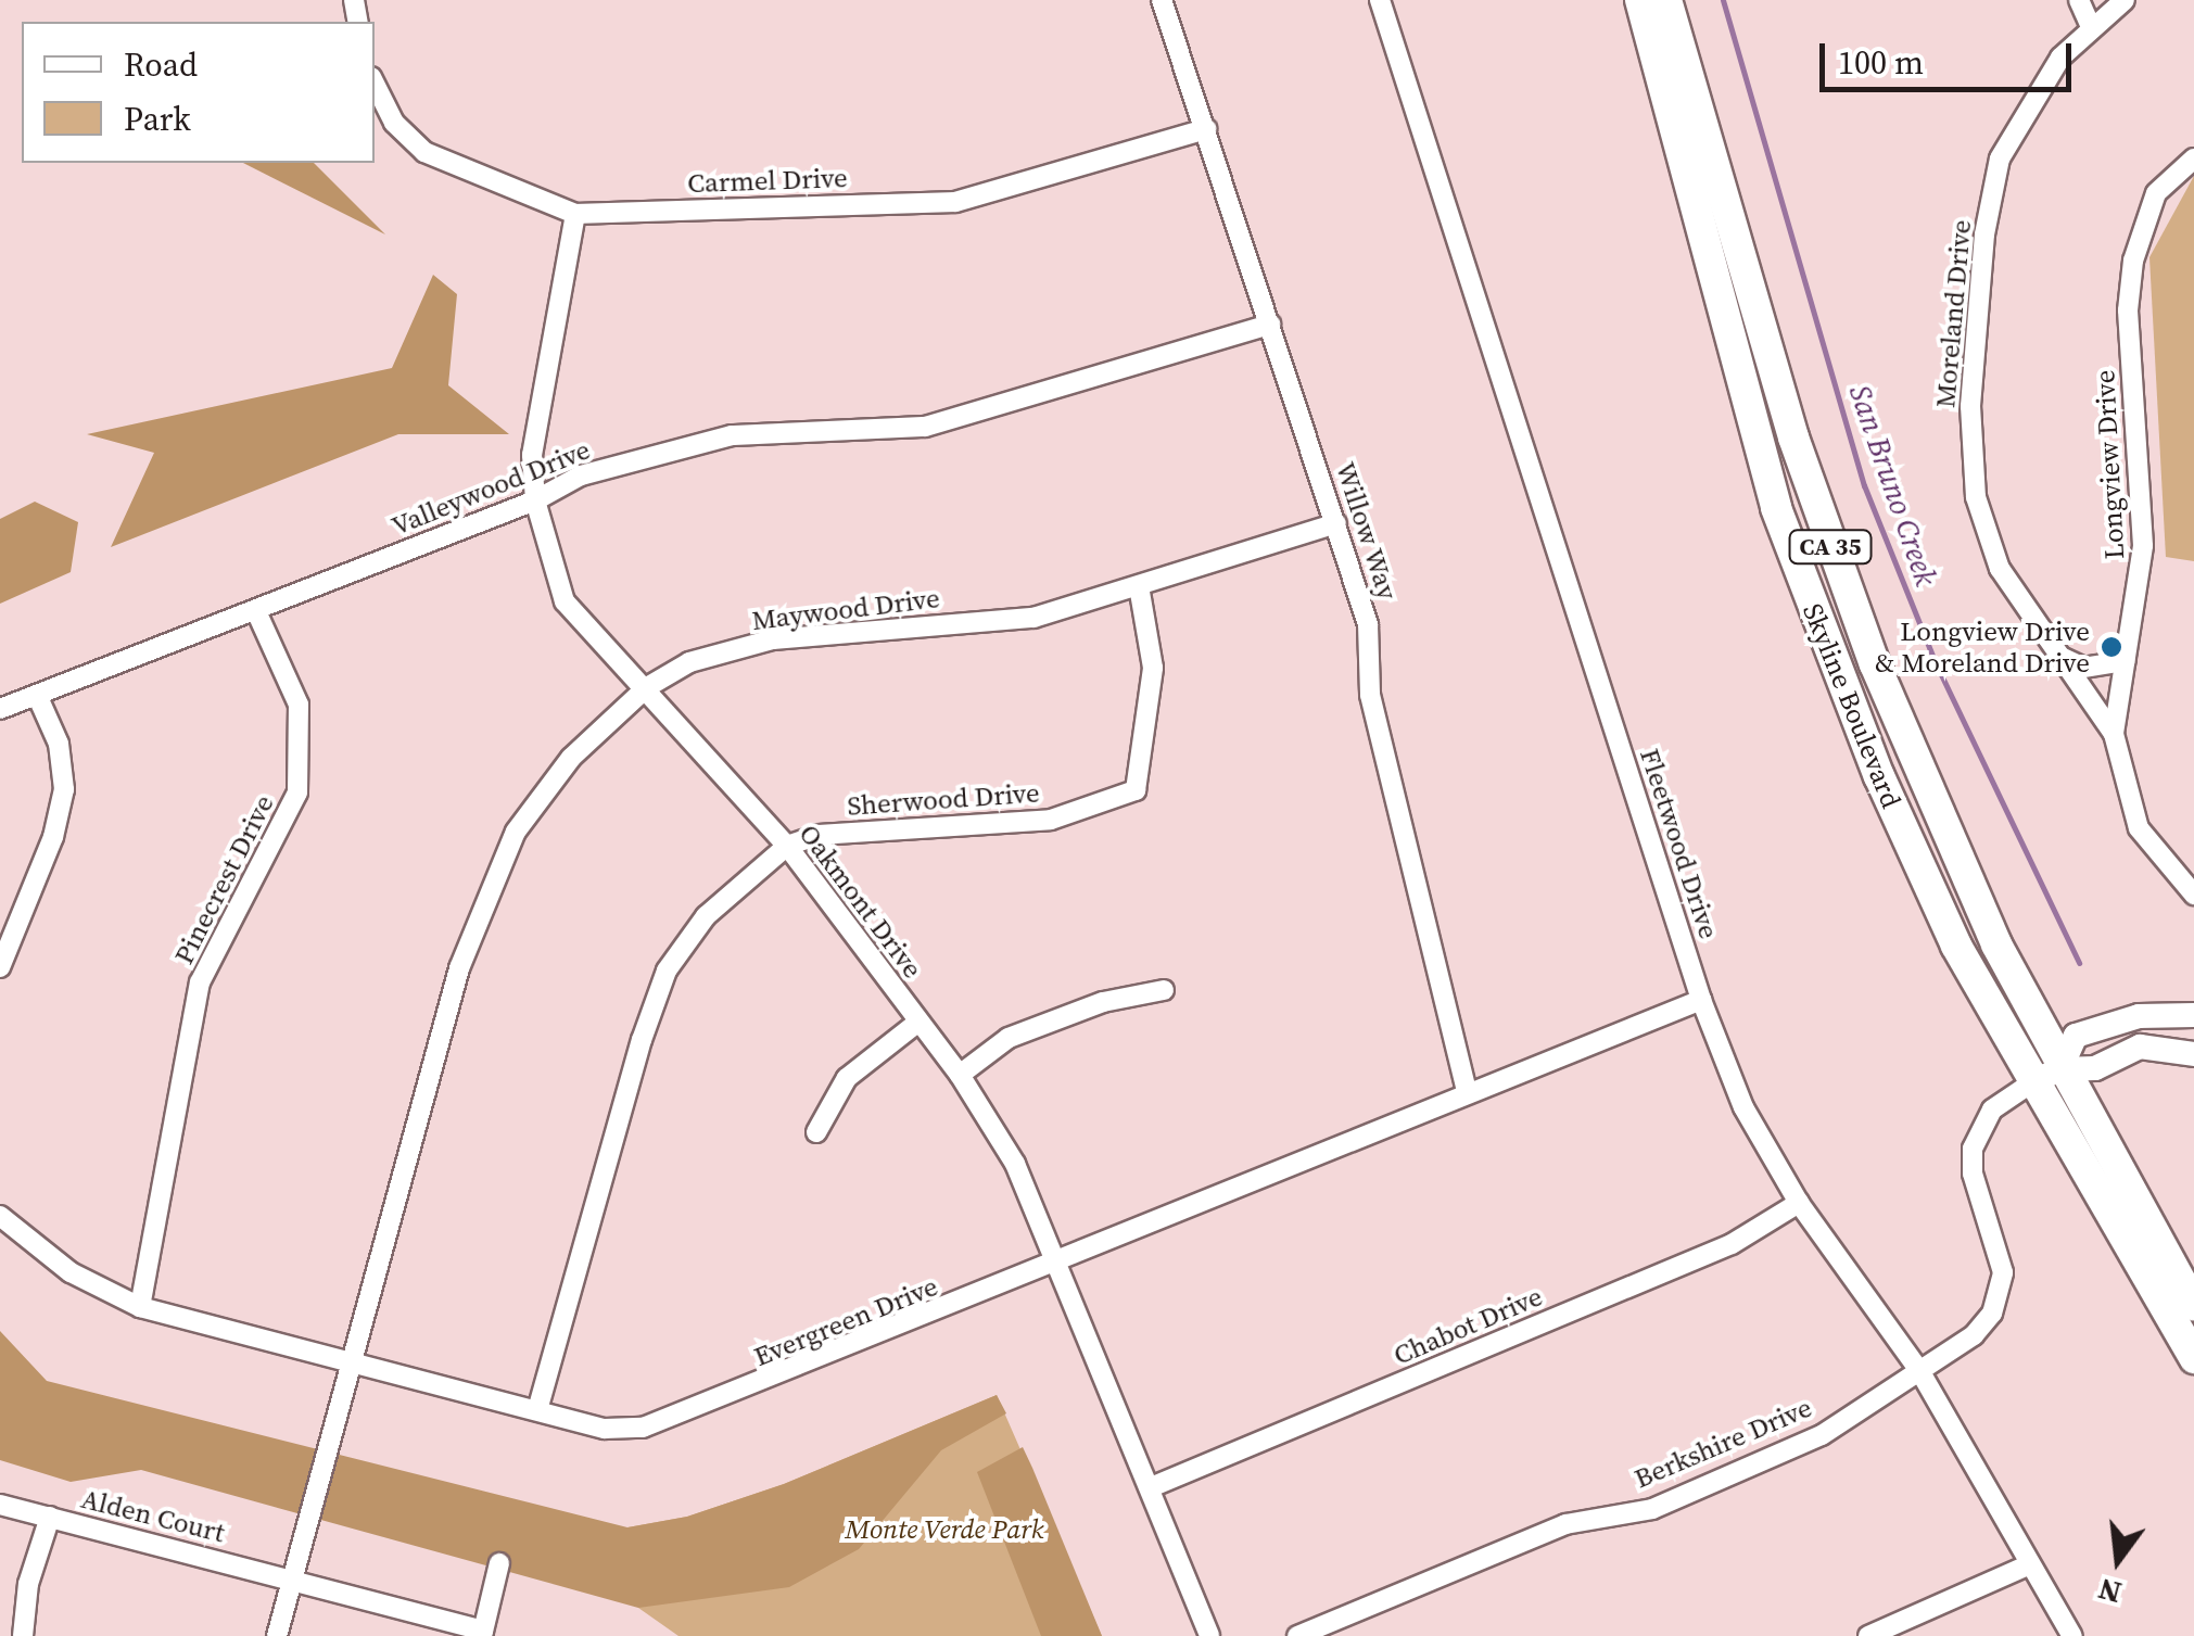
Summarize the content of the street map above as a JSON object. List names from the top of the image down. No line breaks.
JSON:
{"streets":{"main road":["CA 35","Skyline Boulevard"],"street":["Carmel Drive","Moreland Drive","Longview Drive","Valleywood Drive","Willow Way","Maywood Drive","Sherwood Drive","Fleetwood Drive","Pinecrest Drive","Oakmont Drive","Evergreen Drive","Chabot Drive","Berkshire Drive","Alden Court"]},"crossings":[["Carmel Drive","Willow Way"],["Carmel Drive","Oakmont Drive"],["Moreland Drive","Longview Drive"],["Valleywood Drive","Willow Way"],["Valleywood Drive","Pinecrest Drive"],["Valleywood Drive","Oakmont Drive"],["Willow Way","Maywood Drive"],["Willow Way","Evergreen Drive"],["Maywood Drive","Sherwood Drive"],["Maywood Drive","Oakmont Drive"],["Maywood Drive","Evergreen Drive"],["Skyline Boulevard","Berkshire Drive"],["Sherwood Drive","Oakmont Drive"],["Sherwood Drive","Evergreen Drive"],["Fleetwood Drive","Evergreen Drive"],["Fleetwood Drive","Chabot Drive"],["Fleetwood Drive","Berkshire Drive"],["Pinecrest Drive","Evergreen Drive"],["Oakmont Drive","Evergreen Drive"],["Oakmont Drive","Chabot Drive"]],"water":["San Bruno Creek"],"parks":["Monte Verde Park"],"places":["Longview Drive & Moreland Drive"],"legend":["Road","Park"],"scale_bar":"100 m","north":"bottom"}
